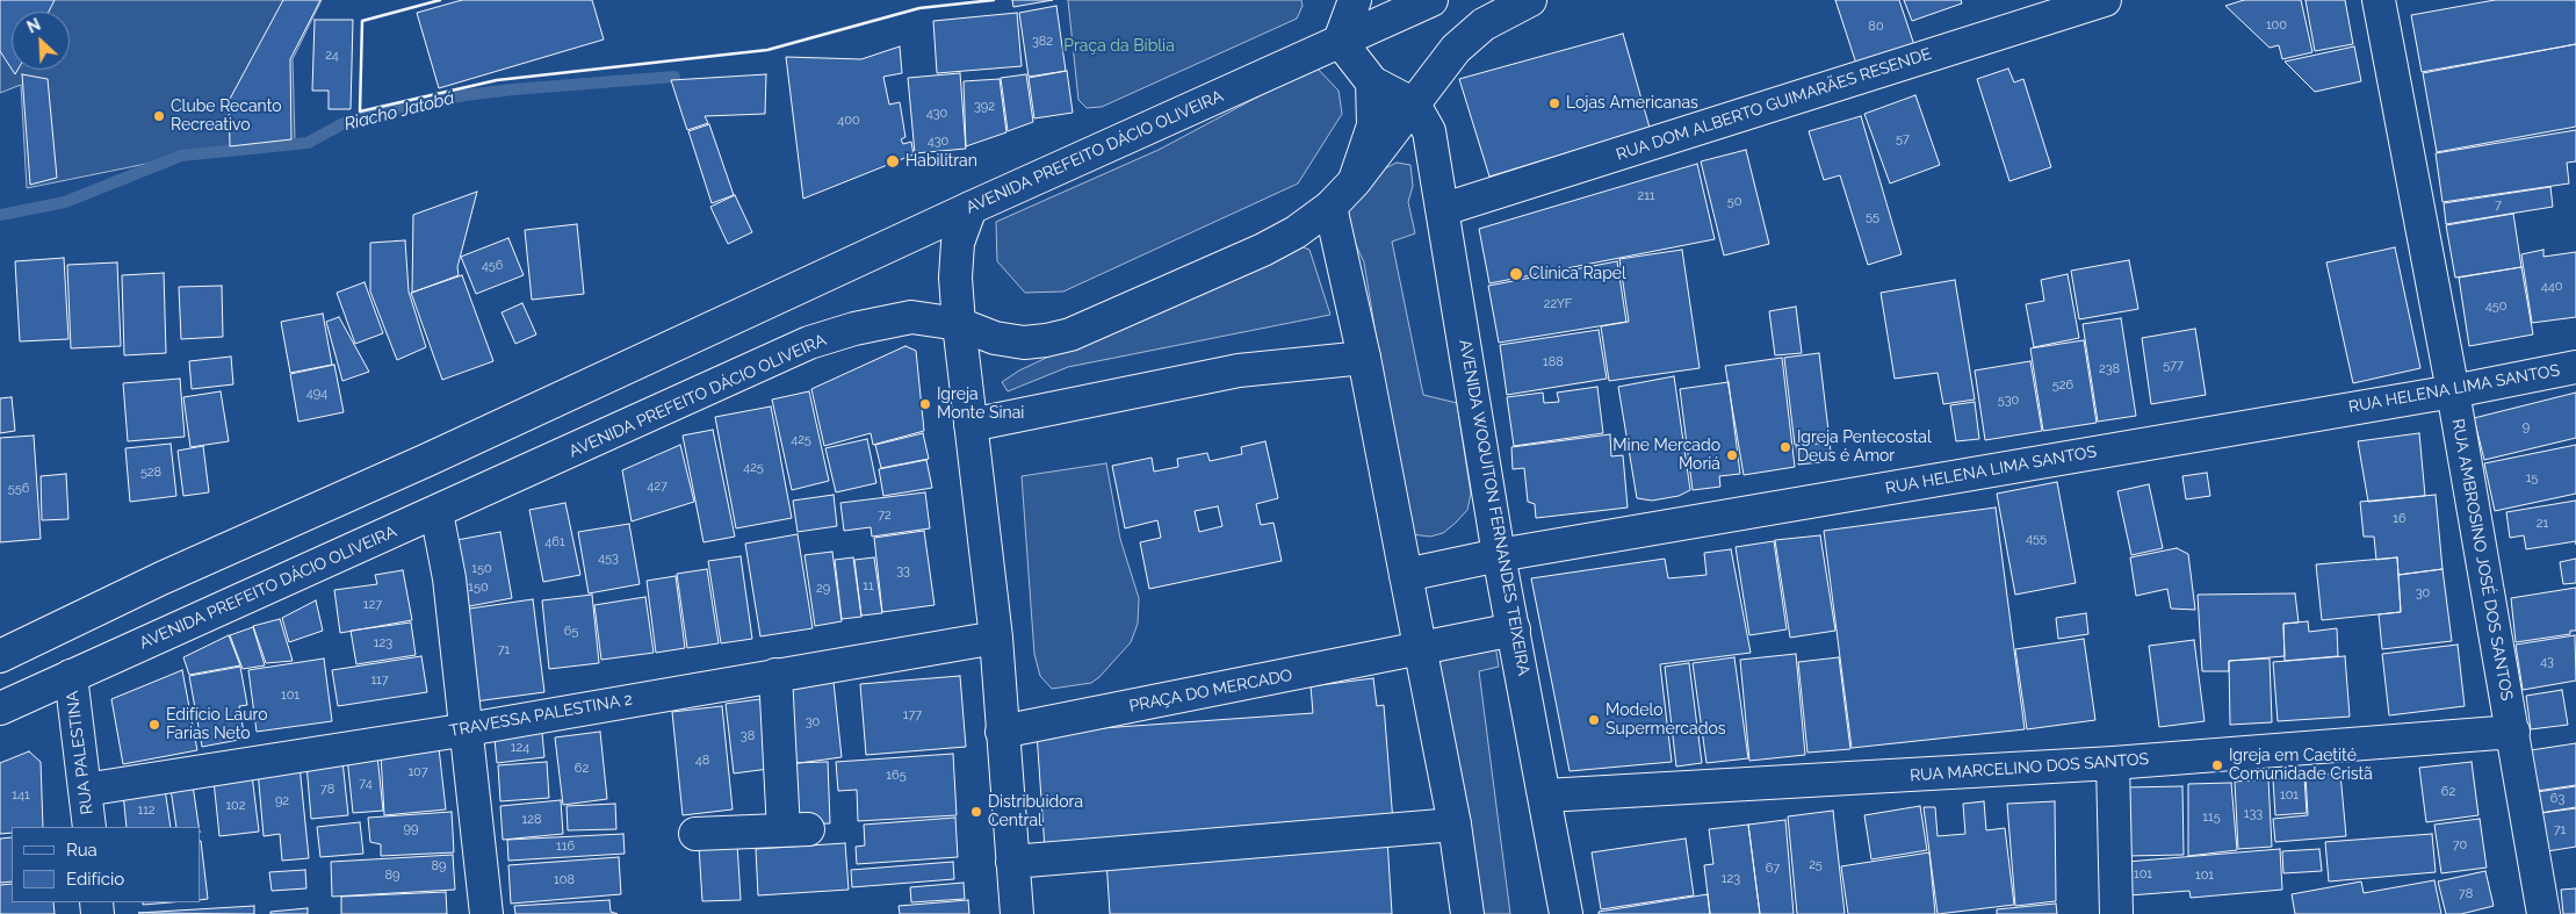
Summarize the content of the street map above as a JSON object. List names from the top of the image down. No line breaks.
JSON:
{"streets":{"street":["RUA DOM ALBERTO GUIMARÃES RESENDE","AVENIDA PREFEITO DÁCIO OLIVEIRA","RUA HELENA LIMA SANTOS","AVENIDA WOQUITON FERNANDES TEIXEIRA","RUA AMBROSINO JOSÉ DOS SANTOS","PRAÇA DO MERCADO","TRAVESSA PALESTINA 2","RUA PALESTINA","RUA MARCELINO DOS SANTOS"]},"crossings":[["RUA DOM ALBERTO GUIMARÃES RESENDE","AVENIDA WOQUITON FERNANDES TEIXEIRA"],["AVENIDA PREFEITO DÁCIO OLIVEIRA","AVENIDA WOQUITON FERNANDES TEIXEIRA"],["AVENIDA PREFEITO DÁCIO OLIVEIRA","RUA PALESTINA"],["RUA HELENA LIMA SANTOS","AVENIDA WOQUITON FERNANDES TEIXEIRA"],["RUA HELENA LIMA SANTOS","RUA AMBROSINO JOSÉ DOS SANTOS"],["AVENIDA WOQUITON FERNANDES TEIXEIRA","PRAÇA DO MERCADO"],["AVENIDA WOQUITON FERNANDES TEIXEIRA","RUA MARCELINO DOS SANTOS"],["RUA AMBROSINO JOSÉ DOS SANTOS","RUA MARCELINO DOS SANTOS"],["TRAVESSA PALESTINA 2","RUA PALESTINA"]],"water":["Riacho Jatobá"],"parks":["Praça da Bíblia"],"places":["Lojas Americanas","Clube Recanto Recreativo","Habilitran","Clínica Rapel","Igreja Monte Sinai","Igreja Pentecostal Deus é Amor","Mine Mercado Moriá","Modelo Supermercados","Edifício Lauro Farias Neto","Igreja em Caetité Comunidade Cristã","Distribuidora Central"],"house_numbers":["100","80","382","24","392","430","400","57","430","211","50","7","55","456","440","22YF","450","188","577","238","526","494","530","9","425","425","528","15","427","556","72","16","21","455","461","453","150","33","11","150","29","30","127","65","123","71","43","117","101","177","30","38","124","48","62","107","165","74","78","62","141","101","63","92","102","112","133","115","128","99","71","70","116","25","89","67","101","89","101","123","108","78"],"legend":["Rua","Edifício"],"north":"top left"}
